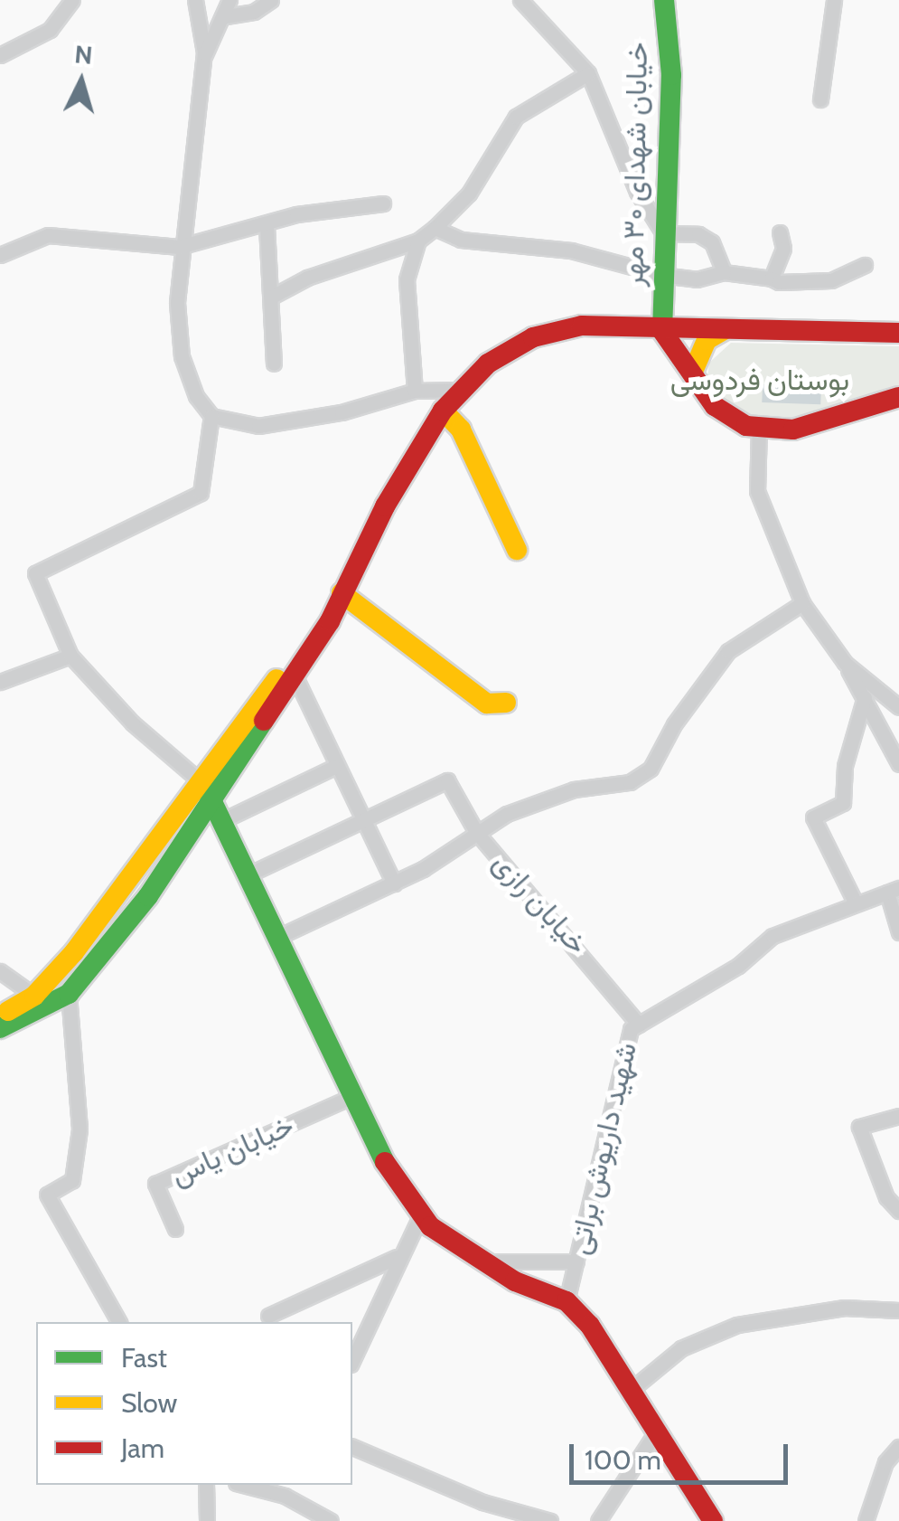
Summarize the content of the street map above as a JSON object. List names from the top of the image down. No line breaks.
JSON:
{"streets":{"main road":["خیابان شهدای ۳۰ مهر"],"street":["خیابان رازی","شهید داریوش براتی","خیابان یاس"]},"crossings":[["خیابان رازی","شهید داریوش براتی"]],"parks":["بوستان فردوسی"],"legend":["Fast","Slow","Jam"],"scale_bar":"100 m","north":"top"}
